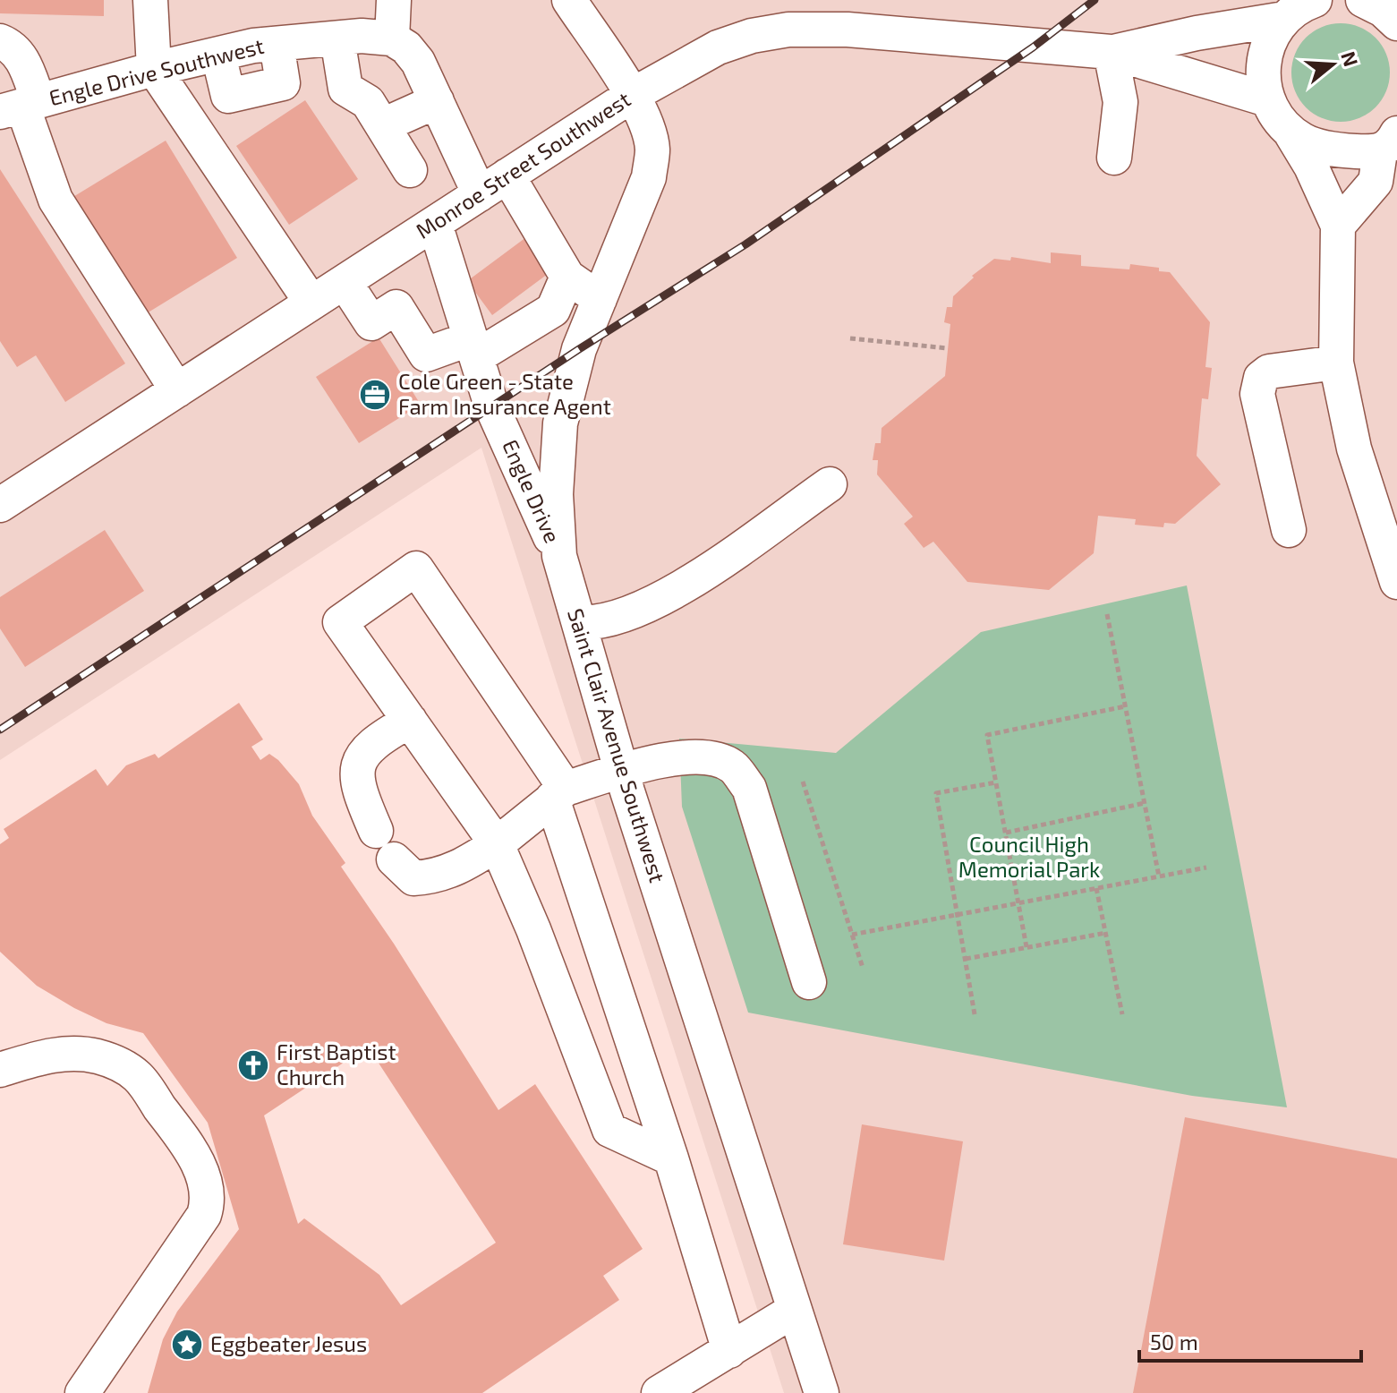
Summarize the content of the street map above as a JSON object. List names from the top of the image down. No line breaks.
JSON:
{"streets":{"street":["Engle Drive Southwest","Monroe Street Southwest","Engle Drive","Saint Clair Avenue Southwest"]},"crossings":[["Monroe Street Southwest","Engle Drive"],["Monroe Street Southwest","Saint Clair Avenue Southwest"],["Engle Drive","Saint Clair Avenue Southwest"]],"parks":["Council High Memorial Park"],"places":{"office":["Cole Green - State Farm Insurance Agent"],"church":["First Baptist Church"],"place":["Eggbeater Jesus"]},"scale_bar":"50 m","north":"right"}
